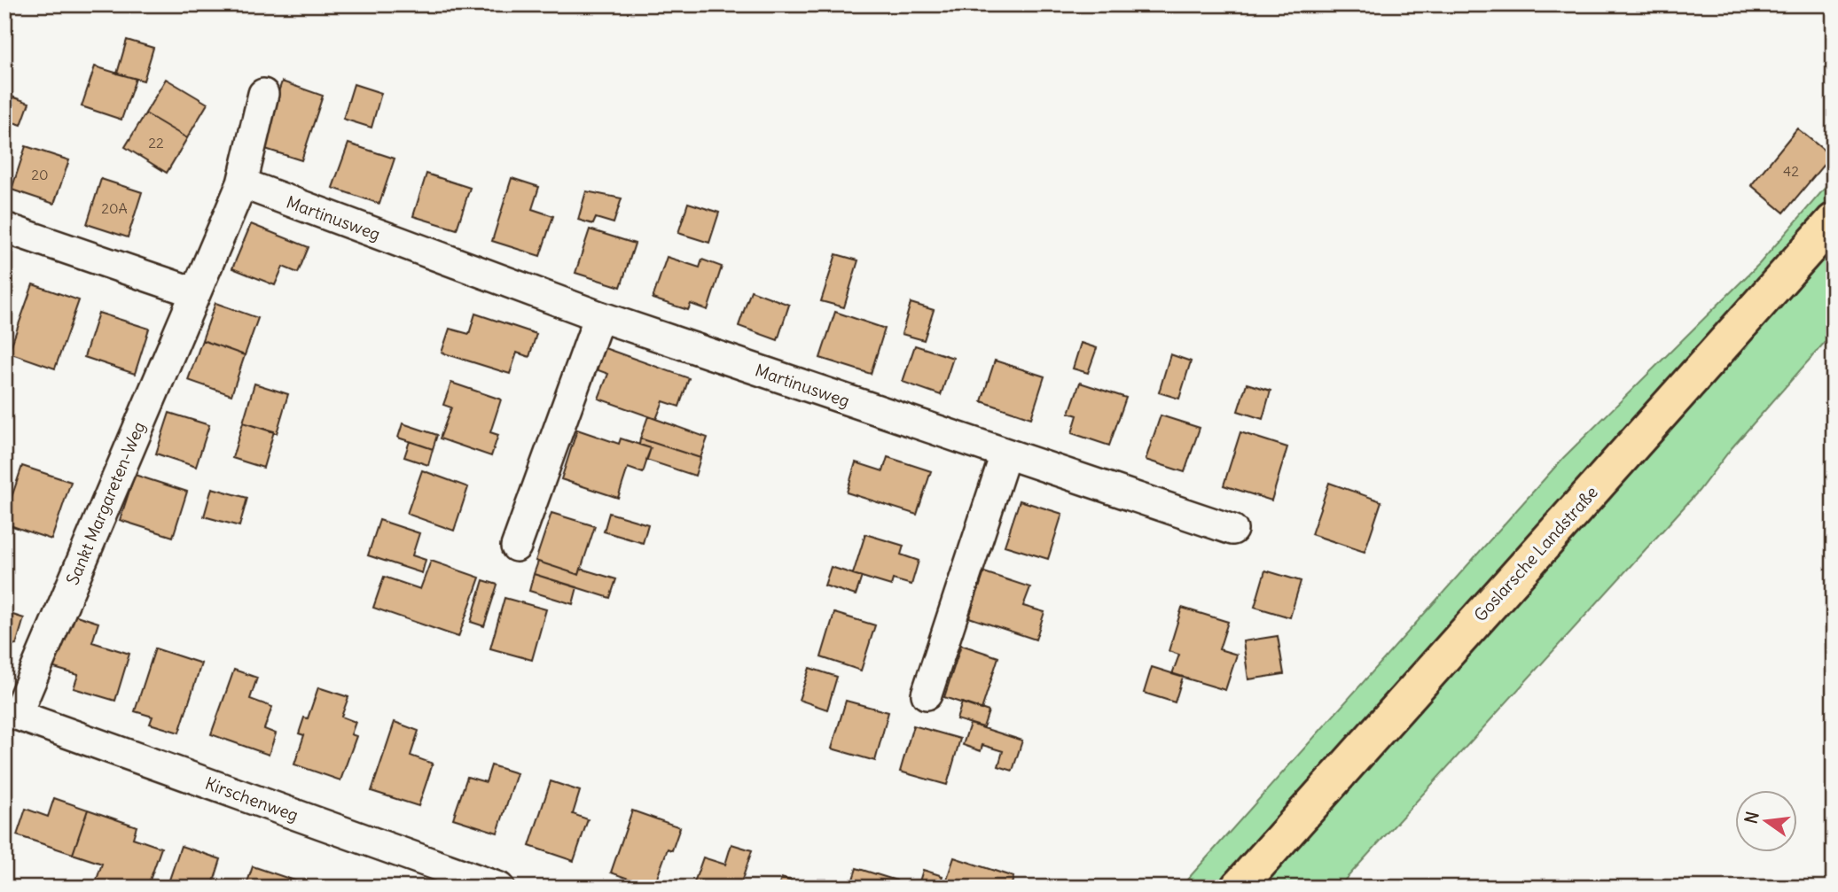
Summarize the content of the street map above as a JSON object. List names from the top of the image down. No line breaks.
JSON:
{"streets":{"main road":["Goslarsche Landstraße"],"street":["Martinusweg","Sankt Margareten-Weg","Kirschenweg"]},"crossings":[["Martinusweg","Sankt Margareten-Weg"],["Sankt Margareten-Weg","Kirschenweg"]],"house_numbers":["22","42","20","20A"],"north":"left"}
